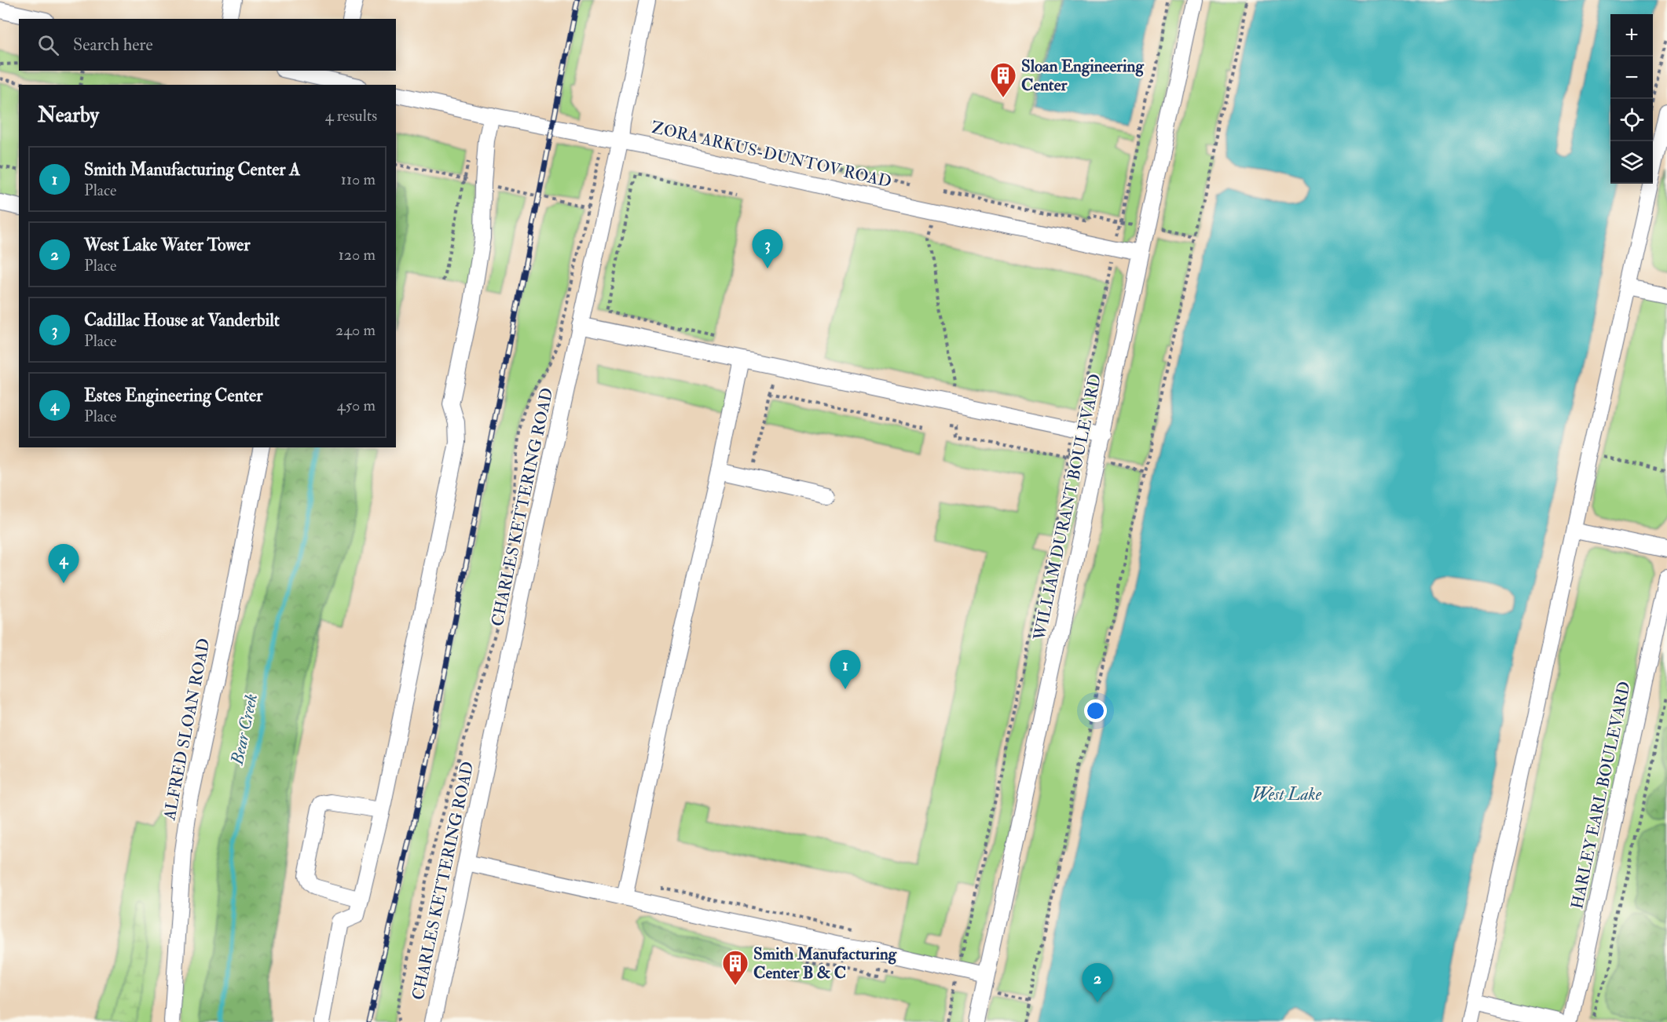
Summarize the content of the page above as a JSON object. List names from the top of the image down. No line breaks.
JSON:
{"streets":{"lane":["ZORA ARKUS-DUNTOV ROAD","CHARLES KETTERING ROAD","WILLIAM DURANT BOULEVARD","ALFRED SLOAN ROAD","HARLEY EARL BOULEVARD"]},"crossings":[["ZORA ARKUS-DUNTOV ROAD","CHARLES KETTERING ROAD"],["ZORA ARKUS-DUNTOV ROAD","WILLIAM DURANT BOULEVARD"]],"water":["Bear Creek","West Lake"],"places":{"building":["Sloan Engineering Center","Smith Manufacturing Center B & C"]},"page":{"map_buttons":["+","−"],"search":"Search here","heading":["Nearby","4 results"],"list":[{"mark":"1","name":"Smith Manufacturing Center A","note":"Place","value":"110 m"},{"mark":"2","name":"West Lake Water Tower","note":"Place","value":"120 m"},{"mark":"3","name":"Cadillac House at Vanderbilt","note":"Place","value":"240 m"},{"mark":"4","name":"Estes Engineering Center","note":"Place","value":"450 m"}],"pins":["3","4","1","2"]}}
